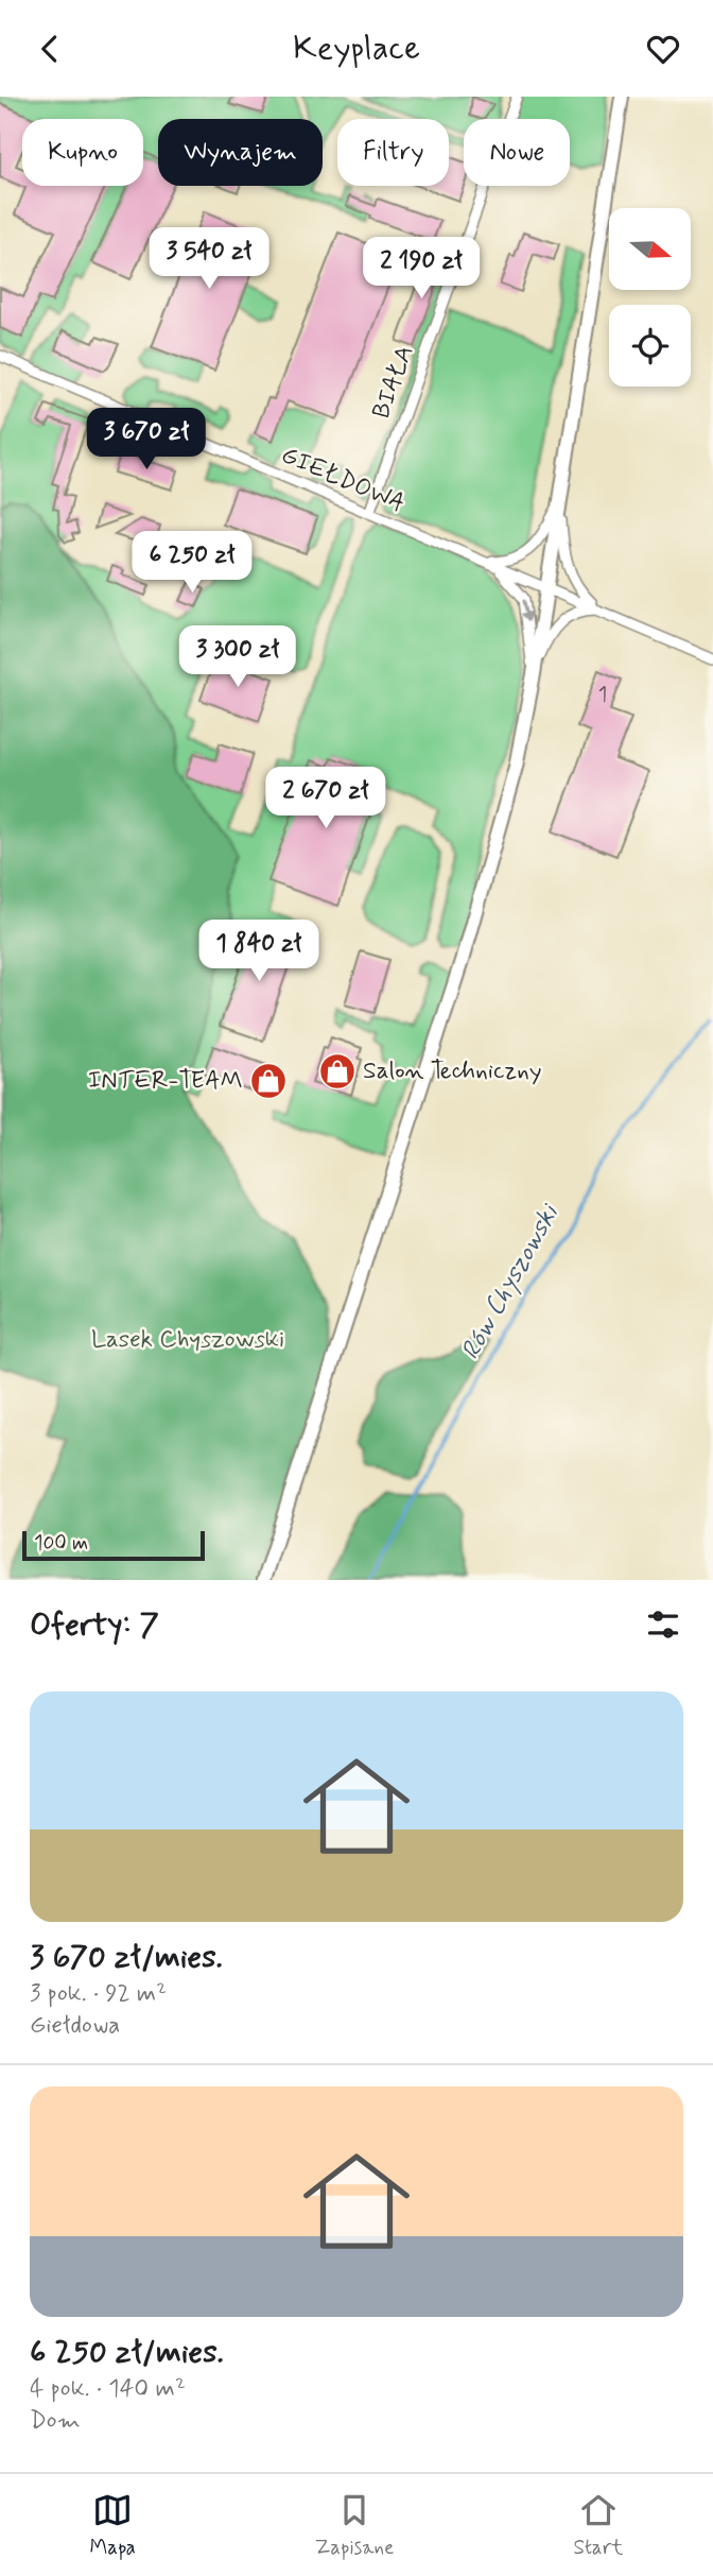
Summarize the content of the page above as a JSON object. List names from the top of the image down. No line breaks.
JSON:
{"streets":{"street":["BIAŁA","GIEŁDOWA"]},"crossings":[["BIAŁA","GIEŁDOWA"]],"water":["Rów Chyszowski"],"parks":["Lasek Chyszowski"],"places":{"shop":["Salon Techniczny","INTER-TEAM"]},"house_numbers":["1"],"scale_bar":"100 m","north":"right","page":{"header":"Keyplace","chip":["Kupno","Wynajem","Filtry","Nowe"],"price":["3 540 zł","2 190 zł","3 670 zł","6 250 zł","3 300 zł","2 670 zł","1 840 zł"],"scale":"100 m","heading":"Oferty: 7","list":[{"name":"3 670 zł/mies.","note":"3 pok. · 92 m² · Giełdowa"},{"name":"6 250 zł/mies.","note":"4 pok. · 140 m² · Dom"}],"tabs":["Mapa","Zapisane","Start"]}}
